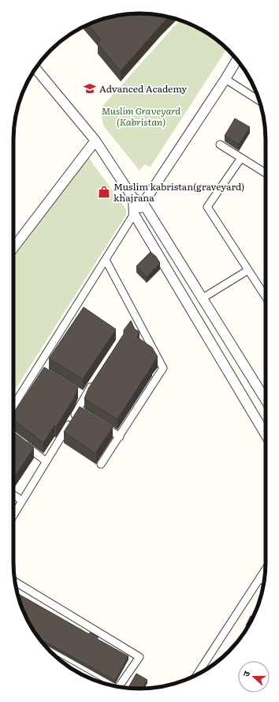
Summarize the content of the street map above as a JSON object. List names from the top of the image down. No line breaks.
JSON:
{"parks":["Muslim Graveyard (Kabristan)"],"places":{"school or university":["Advanced Academy"],"shop":["Muslim kabristan(graveyard) khajrana"]},"north":"left"}
